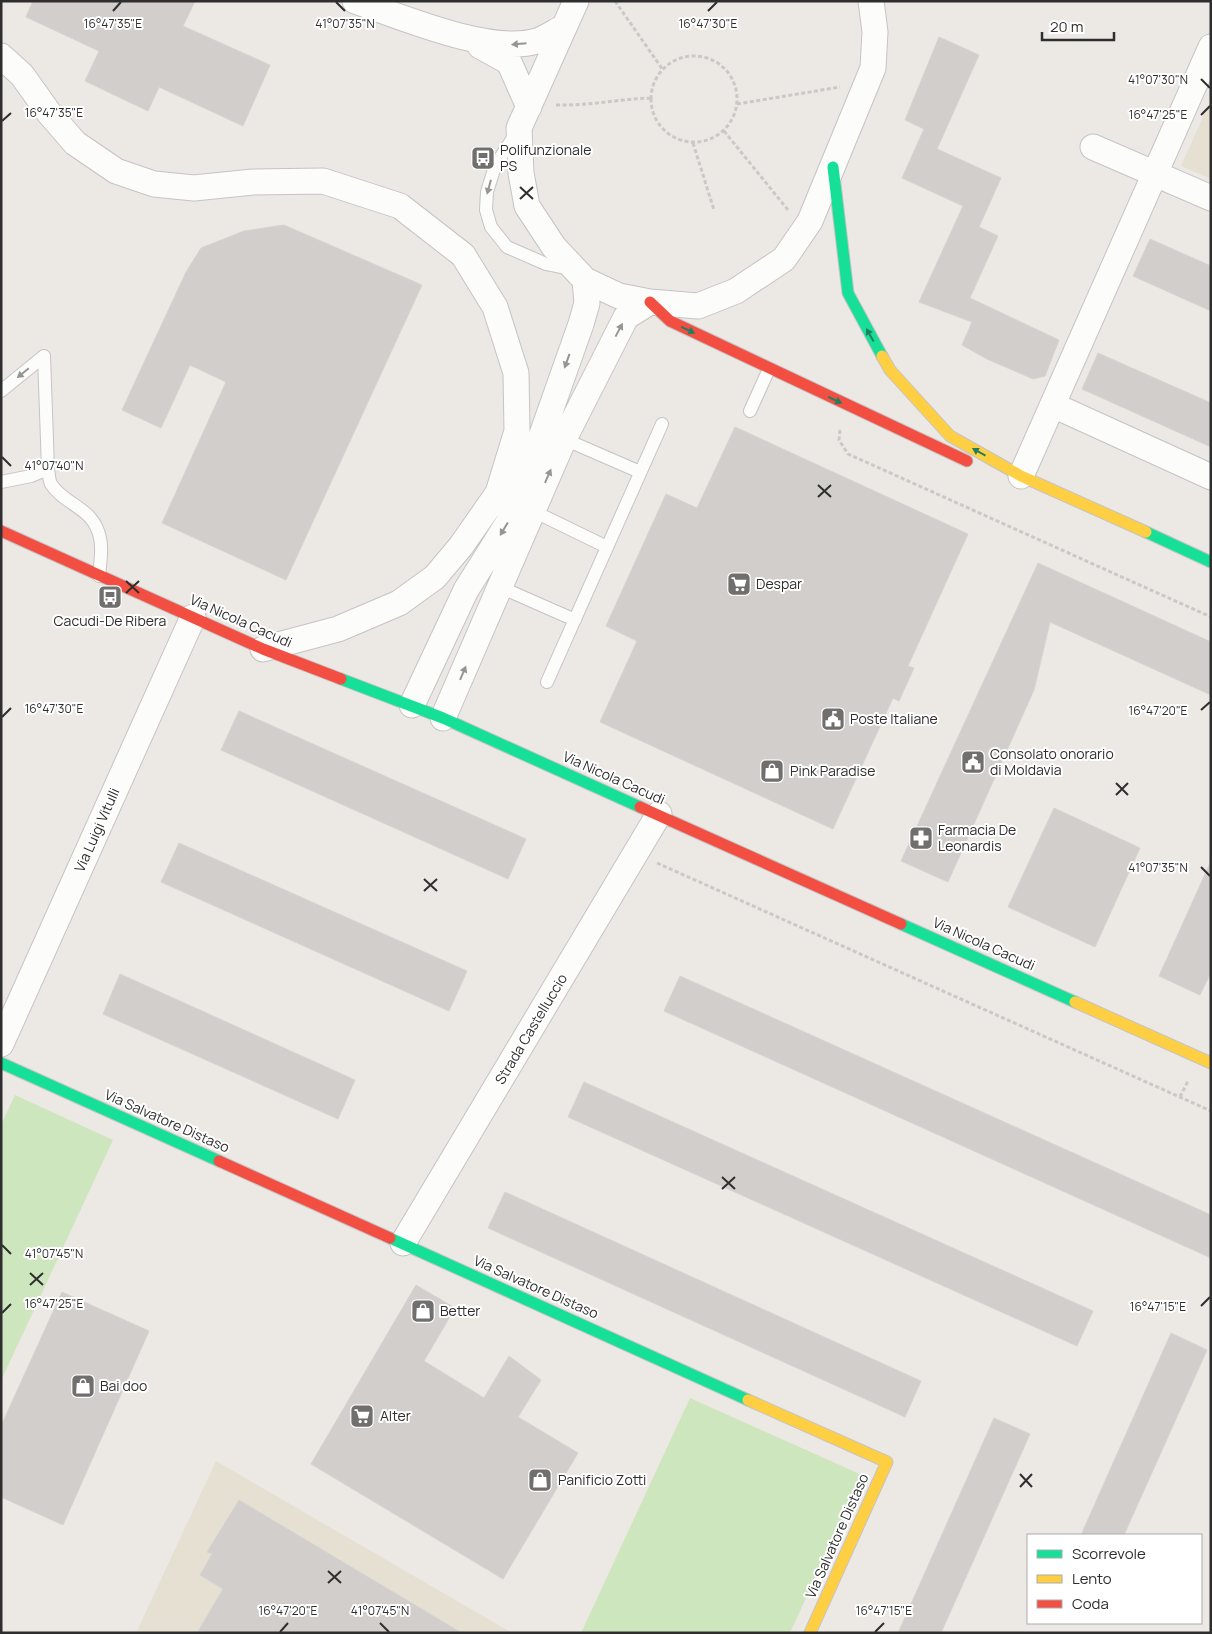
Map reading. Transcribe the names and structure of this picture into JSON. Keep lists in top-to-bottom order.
{
  "streets": {
    "street": [
      "Via Nicola Cacudi",
      "Via Luigi Vitulli",
      "Strada Castelluccio",
      "Via Salvatore Distaso"
    ]
  },
  "crossings": [
    ["Via Nicola Cacudi", "Via Luigi Vitulli"],
    ["Via Nicola Cacudi", "Strada Castelluccio"],
    ["Strada Castelluccio", "Via Salvatore Distaso"]
  ],
  "places": {
    "bus stop": ["Polifunzionale PS", "Cacudi-De Ribera"],
    "supermarket": ["Despar", "Alter"],
    "public building": ["Poste Italiane", "Consolato onorario di Moldavia"],
    "shop": [
      "Pink Paradise",
      "Better",
      "Bai doo",
      "Panificio Zotti"
    ],
    "pharmacy": ["Farmacia De Leonardis"]
  },
  "legend": ["Scorrevole", "Lento", "Coda"],
  "scale_bar": "20 m",
  "coordinates": [
    "16°47'35\"E",
    "41°07'35\"N",
    "16°47'30\"E",
    "41°07'30\"N",
    "16°47'25\"E",
    "41°07'40\"N",
    "16°47'20\"E",
    "41°07'45\"N",
    "16°47'15\"E"
  ]
}
